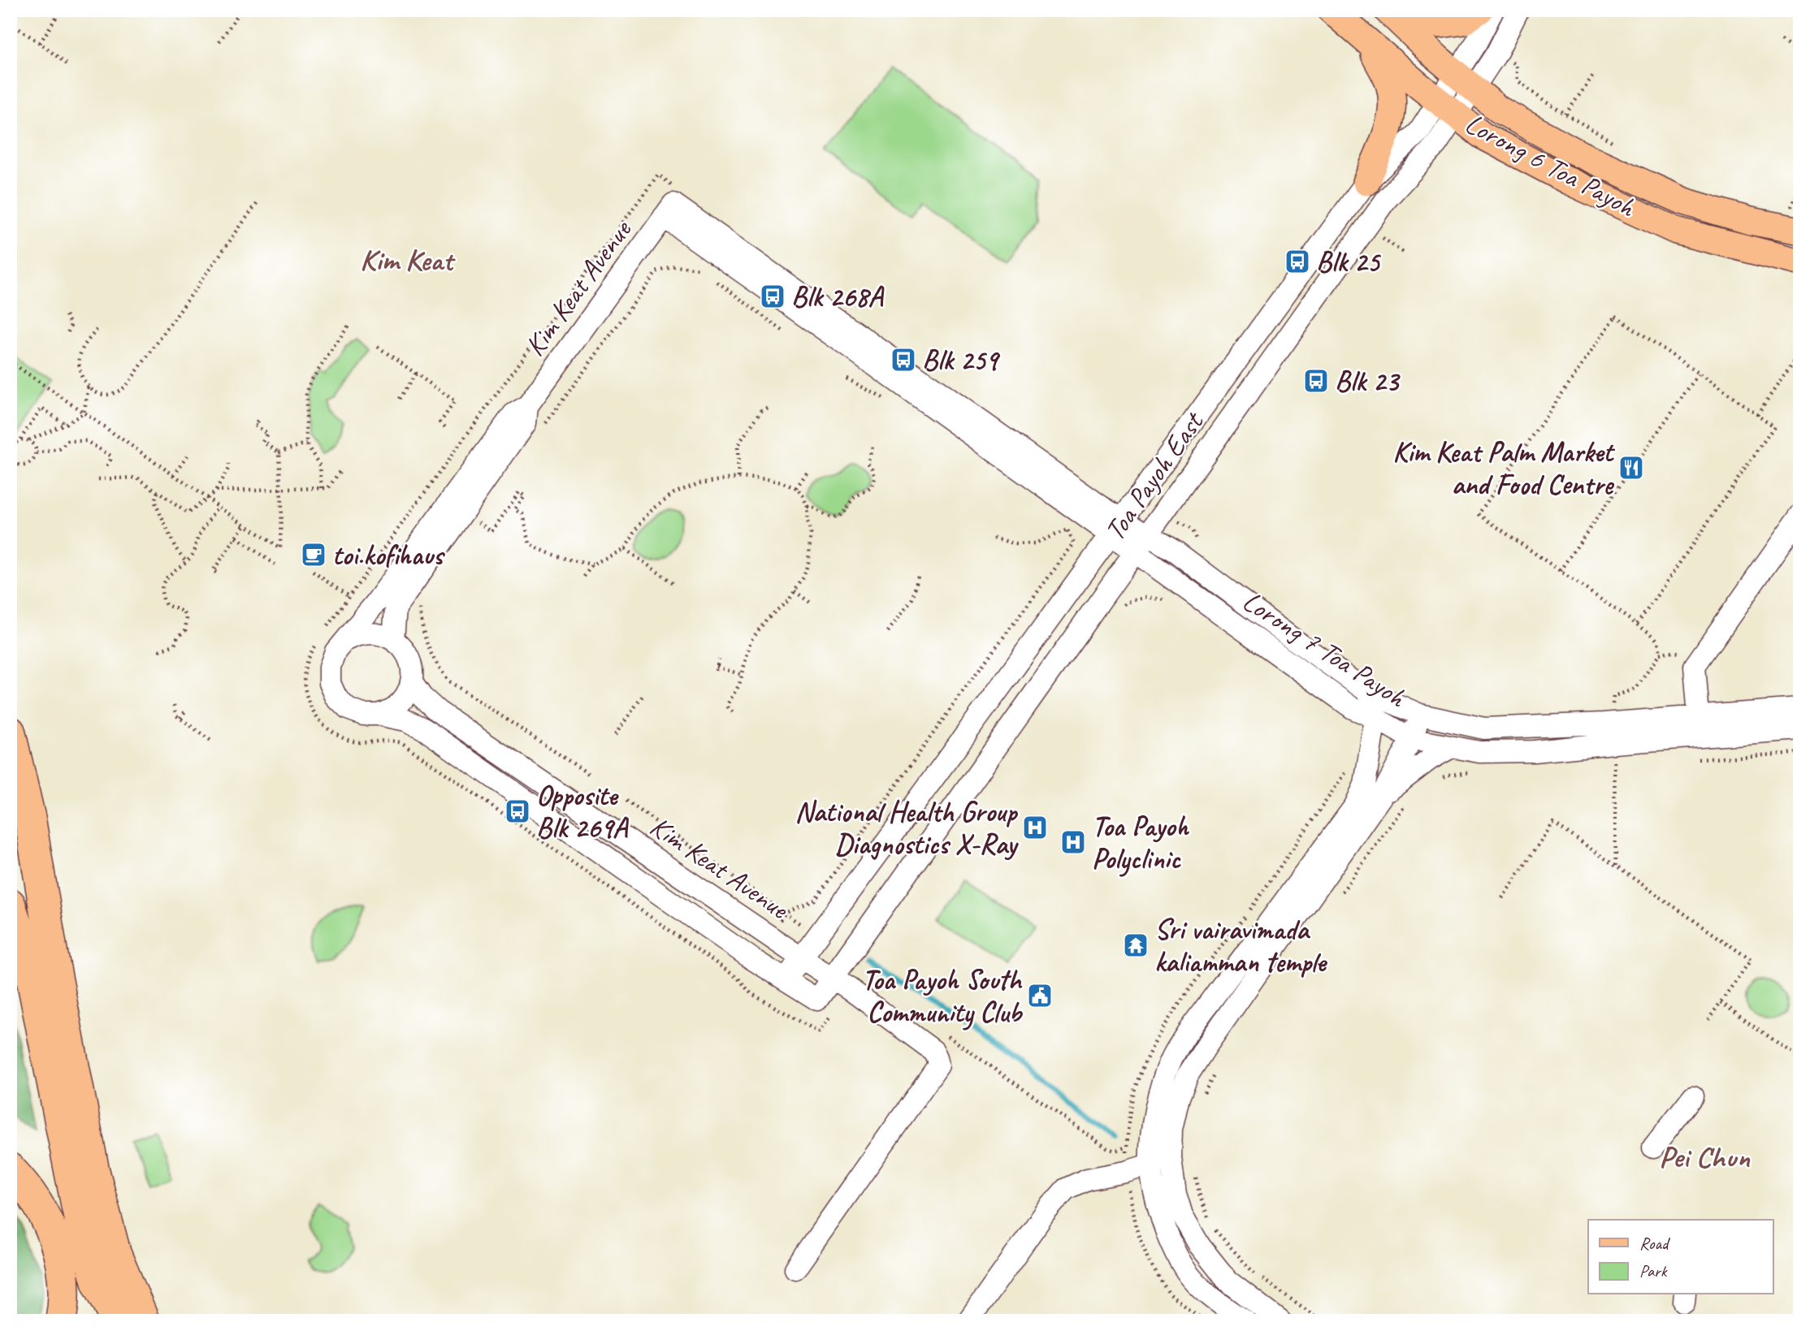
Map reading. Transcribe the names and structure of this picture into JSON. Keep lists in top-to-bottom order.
{
  "streets": {
    "main road": ["Lorong 6 Toa Payoh"],
    "street": ["Kim Keat Avenue", "Toa Payoh East", "Lorong 7 Toa Payoh"]
  },
  "crossings": [
    ["Lorong 6 Toa Payoh", "Toa Payoh East"],
    ["Kim Keat Avenue", "Toa Payoh East"],
    ["Toa Payoh East", "Lorong 7 Toa Payoh"]
  ],
  "districts": ["Kim Keat", "Pei Chun"],
  "places": {
    "bus stop": [
      "Blk 25",
      "Blk 268A",
      "Blk 259",
      "Blk 23",
      "Opposite Blk 269A"
    ],
    "restaurant": ["Kim Keat Palm Market and Food Centre"],
    "cafe": ["toi.kofihaus"],
    "hospital": ["National Health Group Diagnostics X-Ray", "Toa Payoh Polyclinic"],
    "temple": ["Sri vairavimada kaliamman temple"],
    "public building": ["Toa Payoh South Community Club"]
  },
  "legend": ["Road", "Park"]
}
